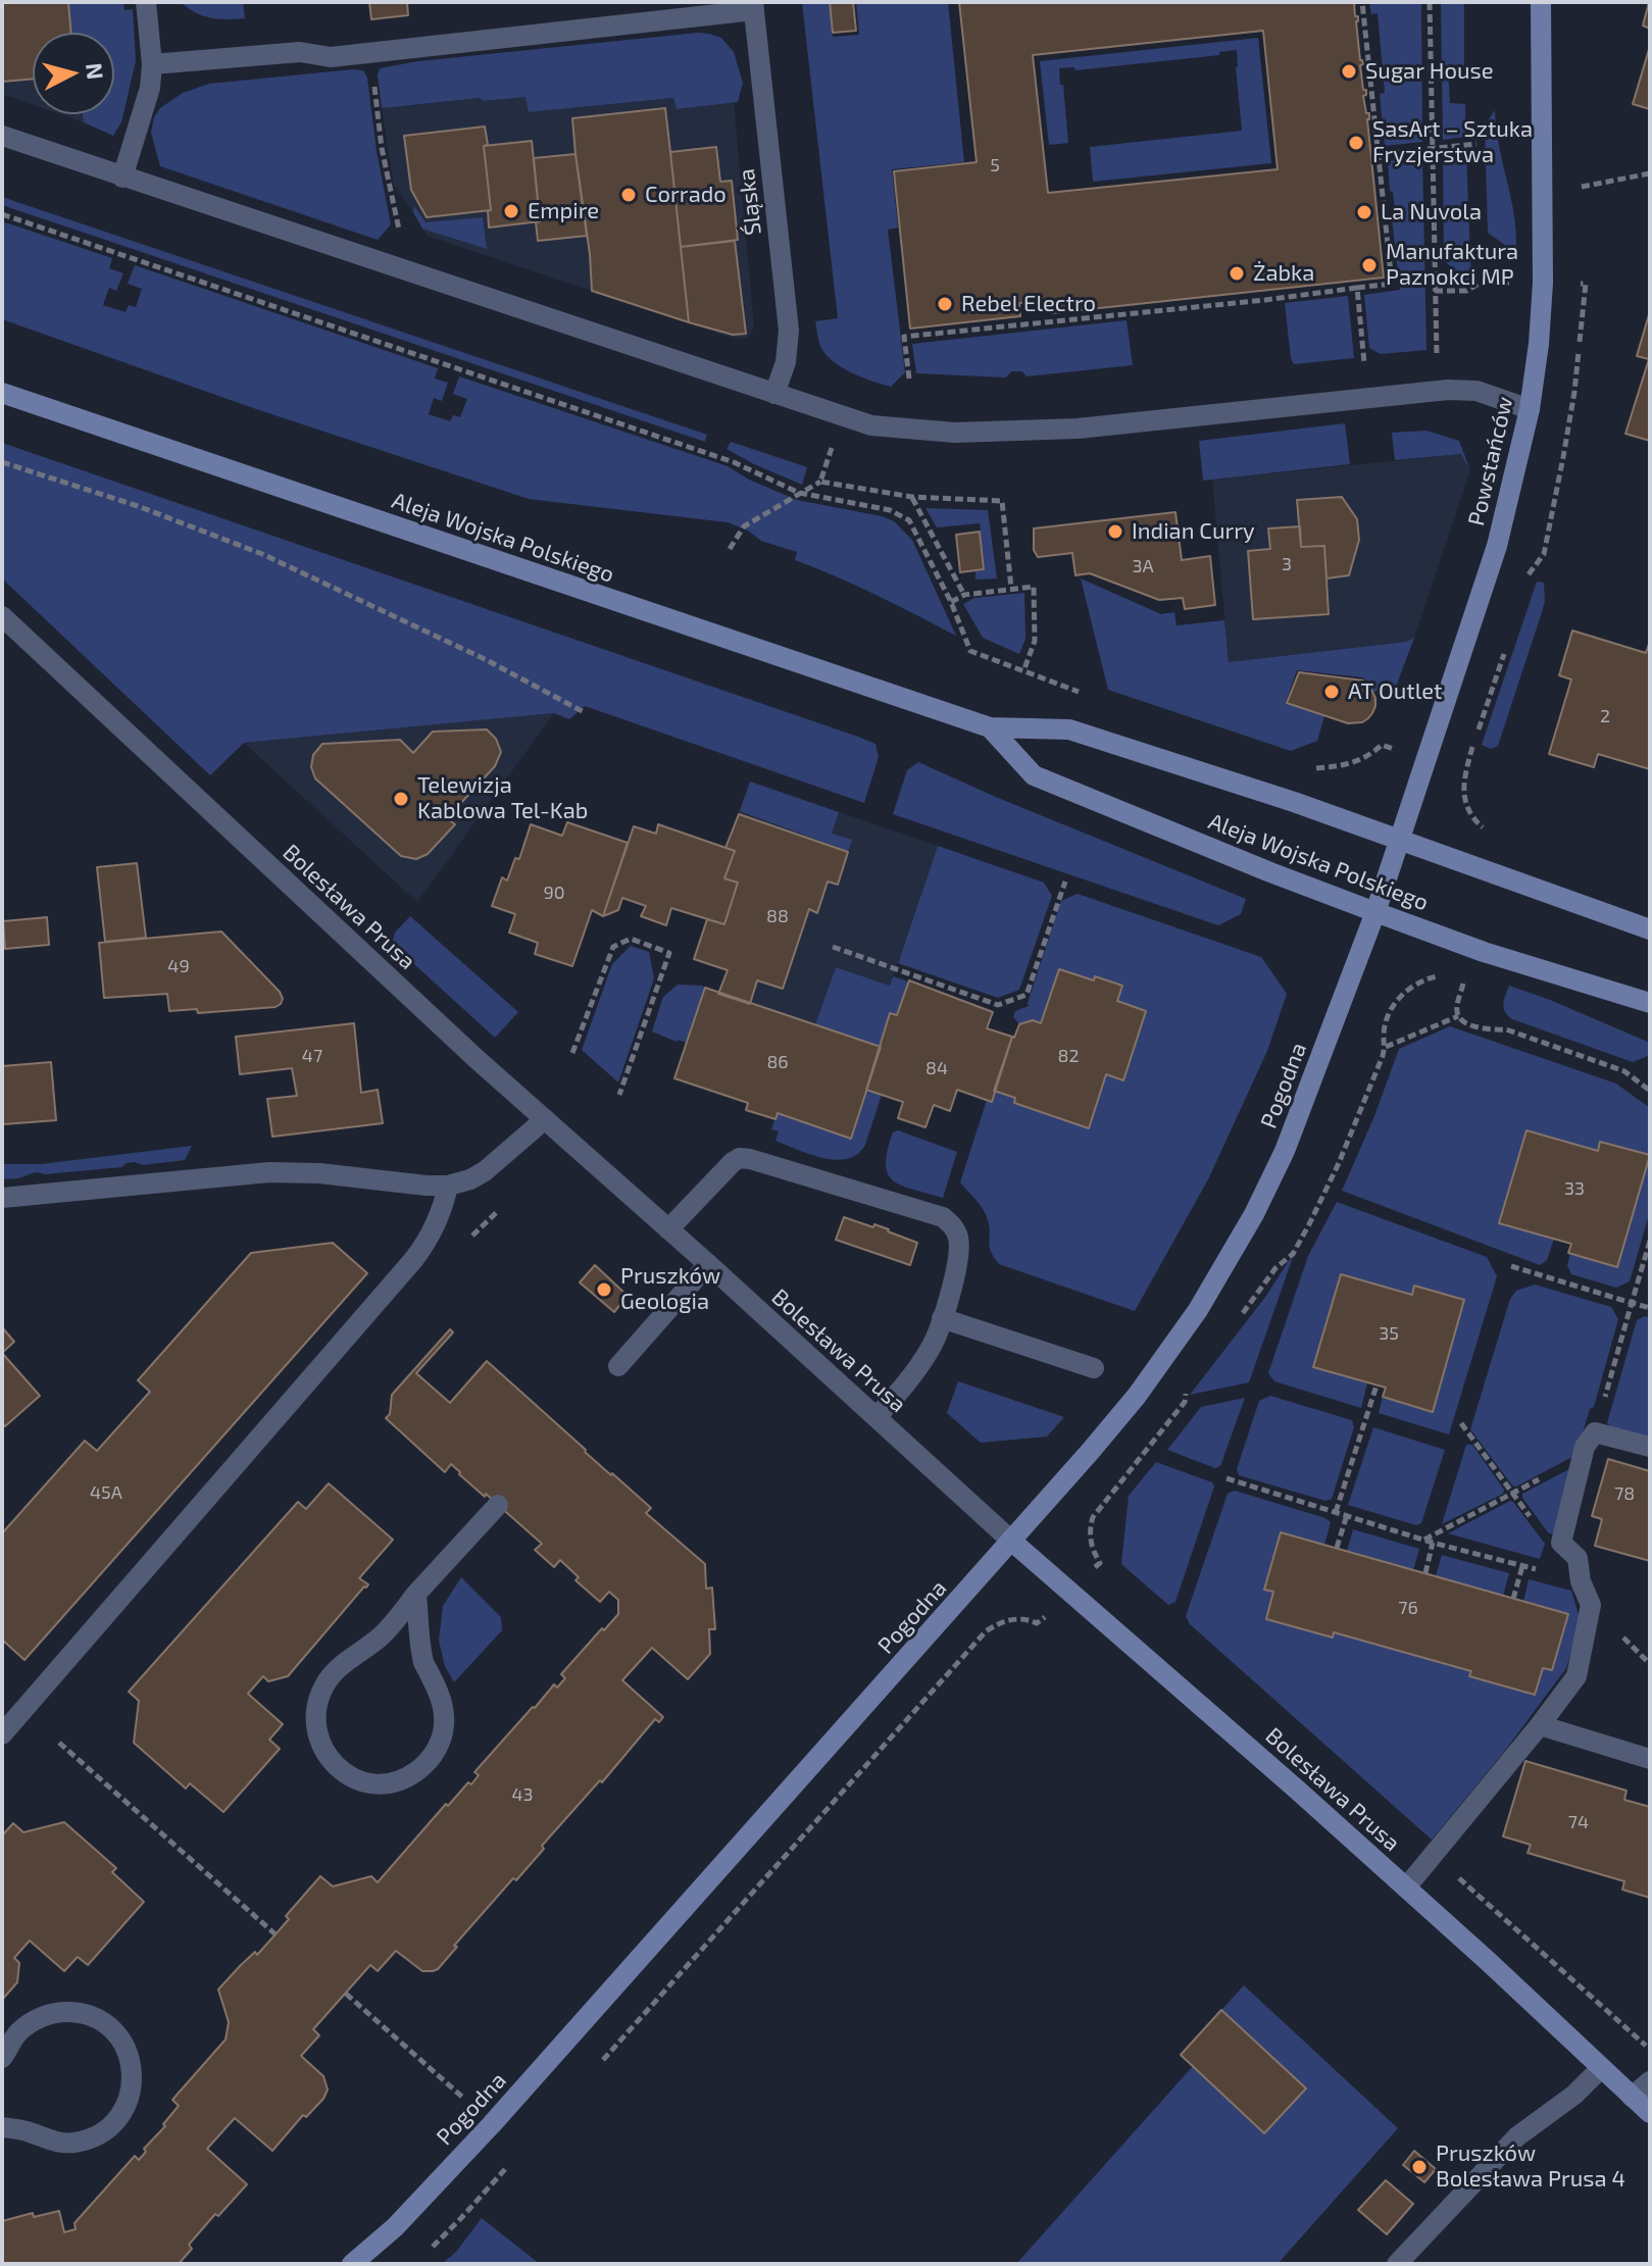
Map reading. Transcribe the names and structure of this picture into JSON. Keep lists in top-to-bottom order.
{
  "streets": {
    "street": [
      "Śląska",
      "Powstańców",
      "Aleja Wojska Polskiego",
      "Bolesława Prusa",
      "Pogodna"
    ]
  },
  "crossings": [
    ["Powstańców", "Aleja Wojska Polskiego"],
    ["Powstańców", "Pogodna"],
    ["Aleja Wojska Polskiego", "Pogodna"],
    ["Bolesława Prusa", "Pogodna"]
  ],
  "places": [
    "Sugar House",
    "SasArt – Sztuka Fryzjerstwa",
    "Corrado",
    "Empire",
    "La Nuvola",
    "Manufaktura Paznokci MP",
    "Żabka",
    "Rebel Electro",
    "Indian Curry",
    "AT Outlet",
    "Telewizja Kablowa Tel-Kab",
    "Pruszków Geologia",
    "Pruszków Bolesława Prusa 4"
  ],
  "house_numbers": [
    "5",
    "3",
    "3A",
    "2",
    "90",
    "88",
    "49",
    "47",
    "82",
    "86",
    "84",
    "33",
    "35",
    "45A",
    "78",
    "76",
    "43",
    "74"
  ],
  "north": "right"
}
